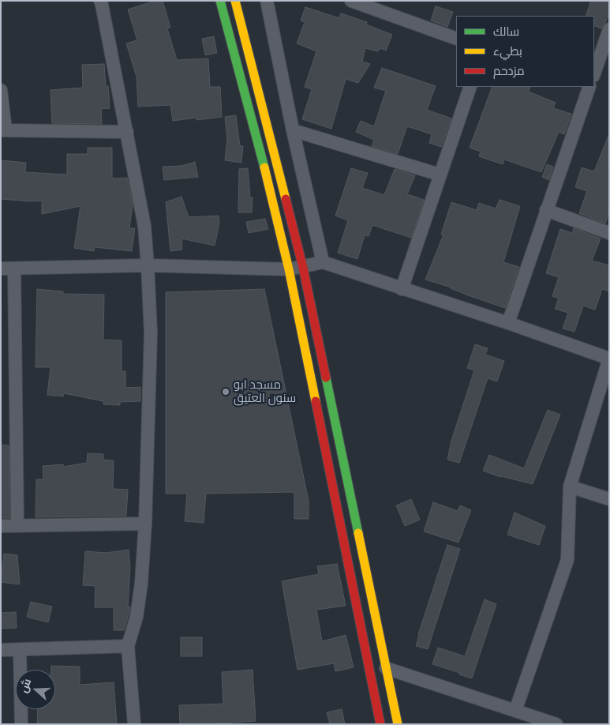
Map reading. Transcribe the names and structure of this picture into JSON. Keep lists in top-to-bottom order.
{
  "places": ["مسجد ابو سنون العتيق"],
  "legend": ["سالك", "بطيء", "مزدحم"],
  "north": "left"
}
